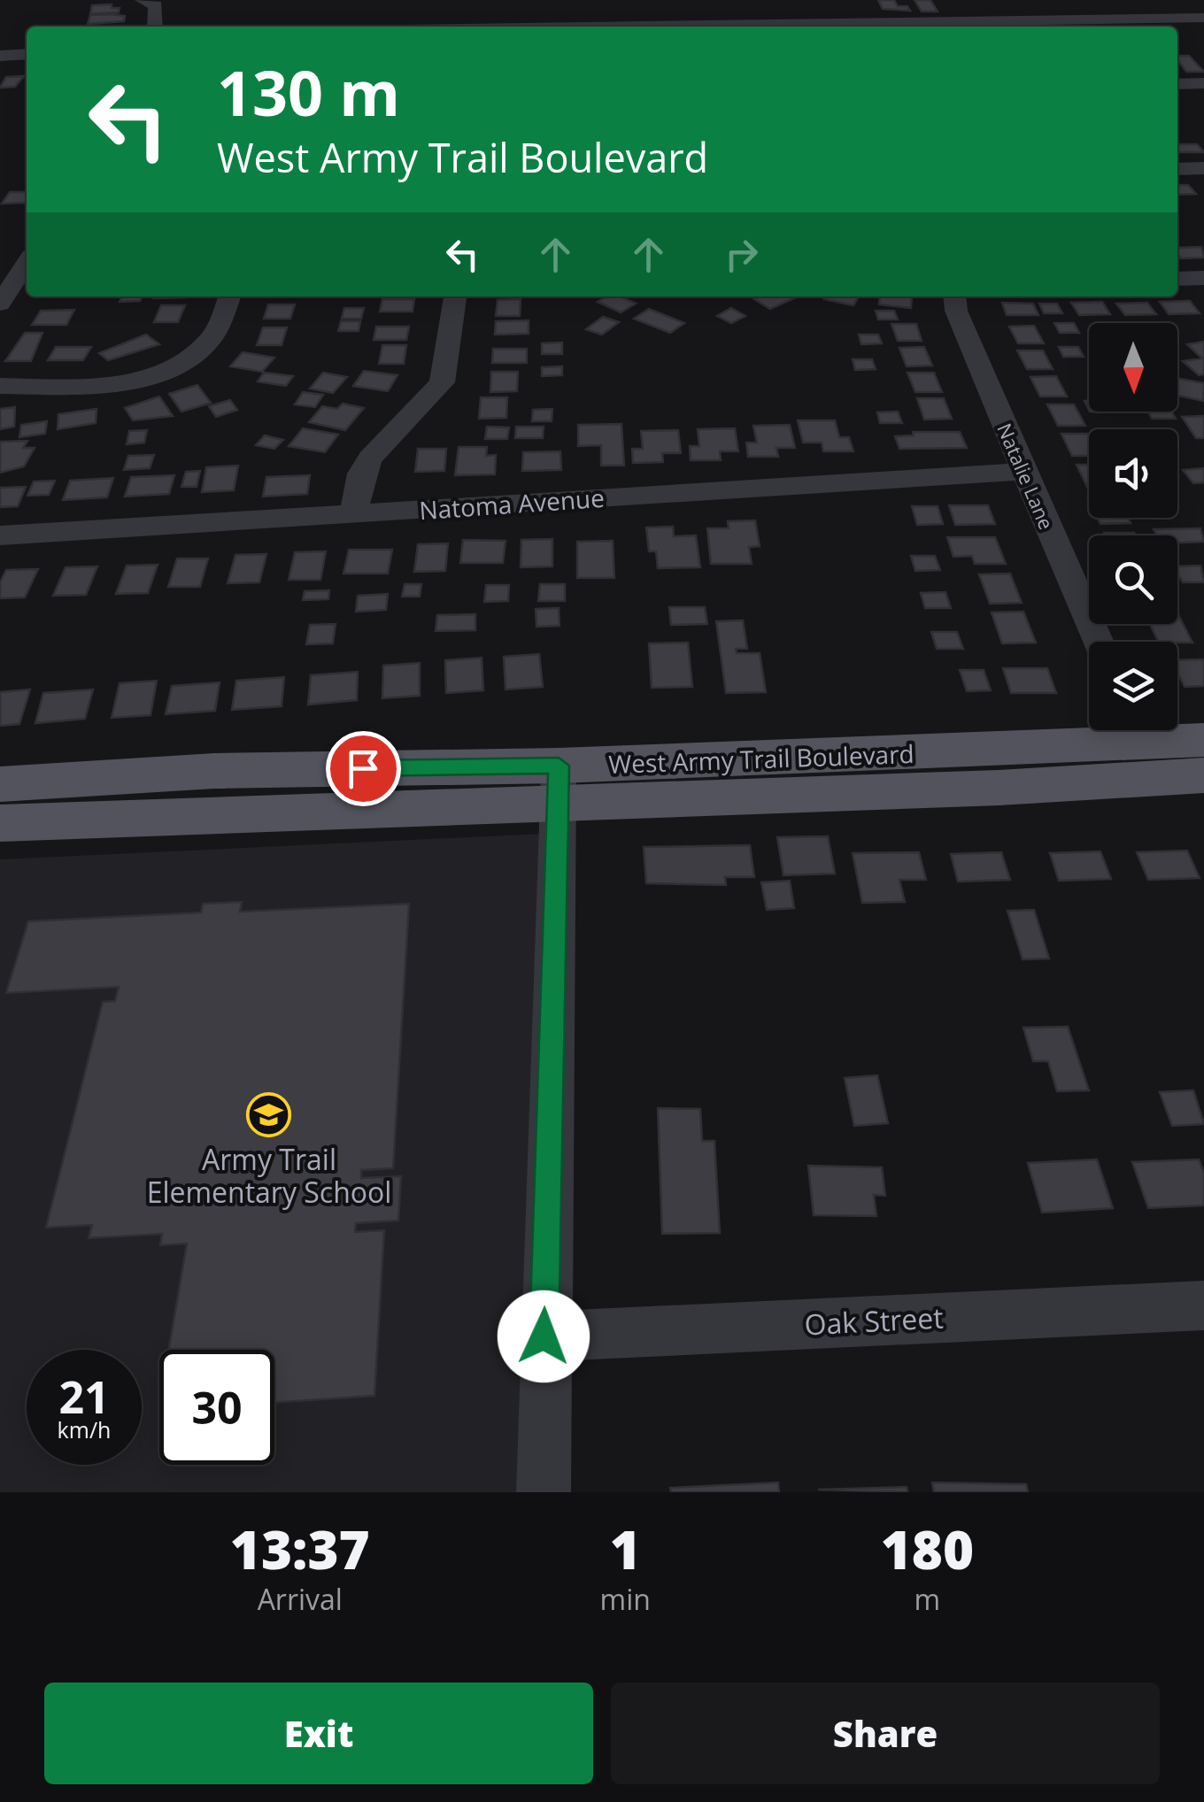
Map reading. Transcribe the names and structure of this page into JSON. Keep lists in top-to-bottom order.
{
  "streets": {
    "main road": ["West Army Trail Boulevard"],
    "street": ["Natalie Lane", "Natoma Avenue", "Oak Street"]
  },
  "crossings": [
    ["Natalie Lane", "Natoma Avenue"]
  ],
  "places": {
    "school or university": ["Army Trail Elementary School"]
  },
  "north": "bottom",
  "page": {
    "turn": ["130 m", "West Army Trail Boulevard"],
    "speed": "21 km/h",
    "limit": "30",
    "eta": [
      "13:37",
      "Arrival",
      "1",
      "min",
      "180",
      "m"
    ],
    "buttons": ["Exit", "Share"]
  }
}
